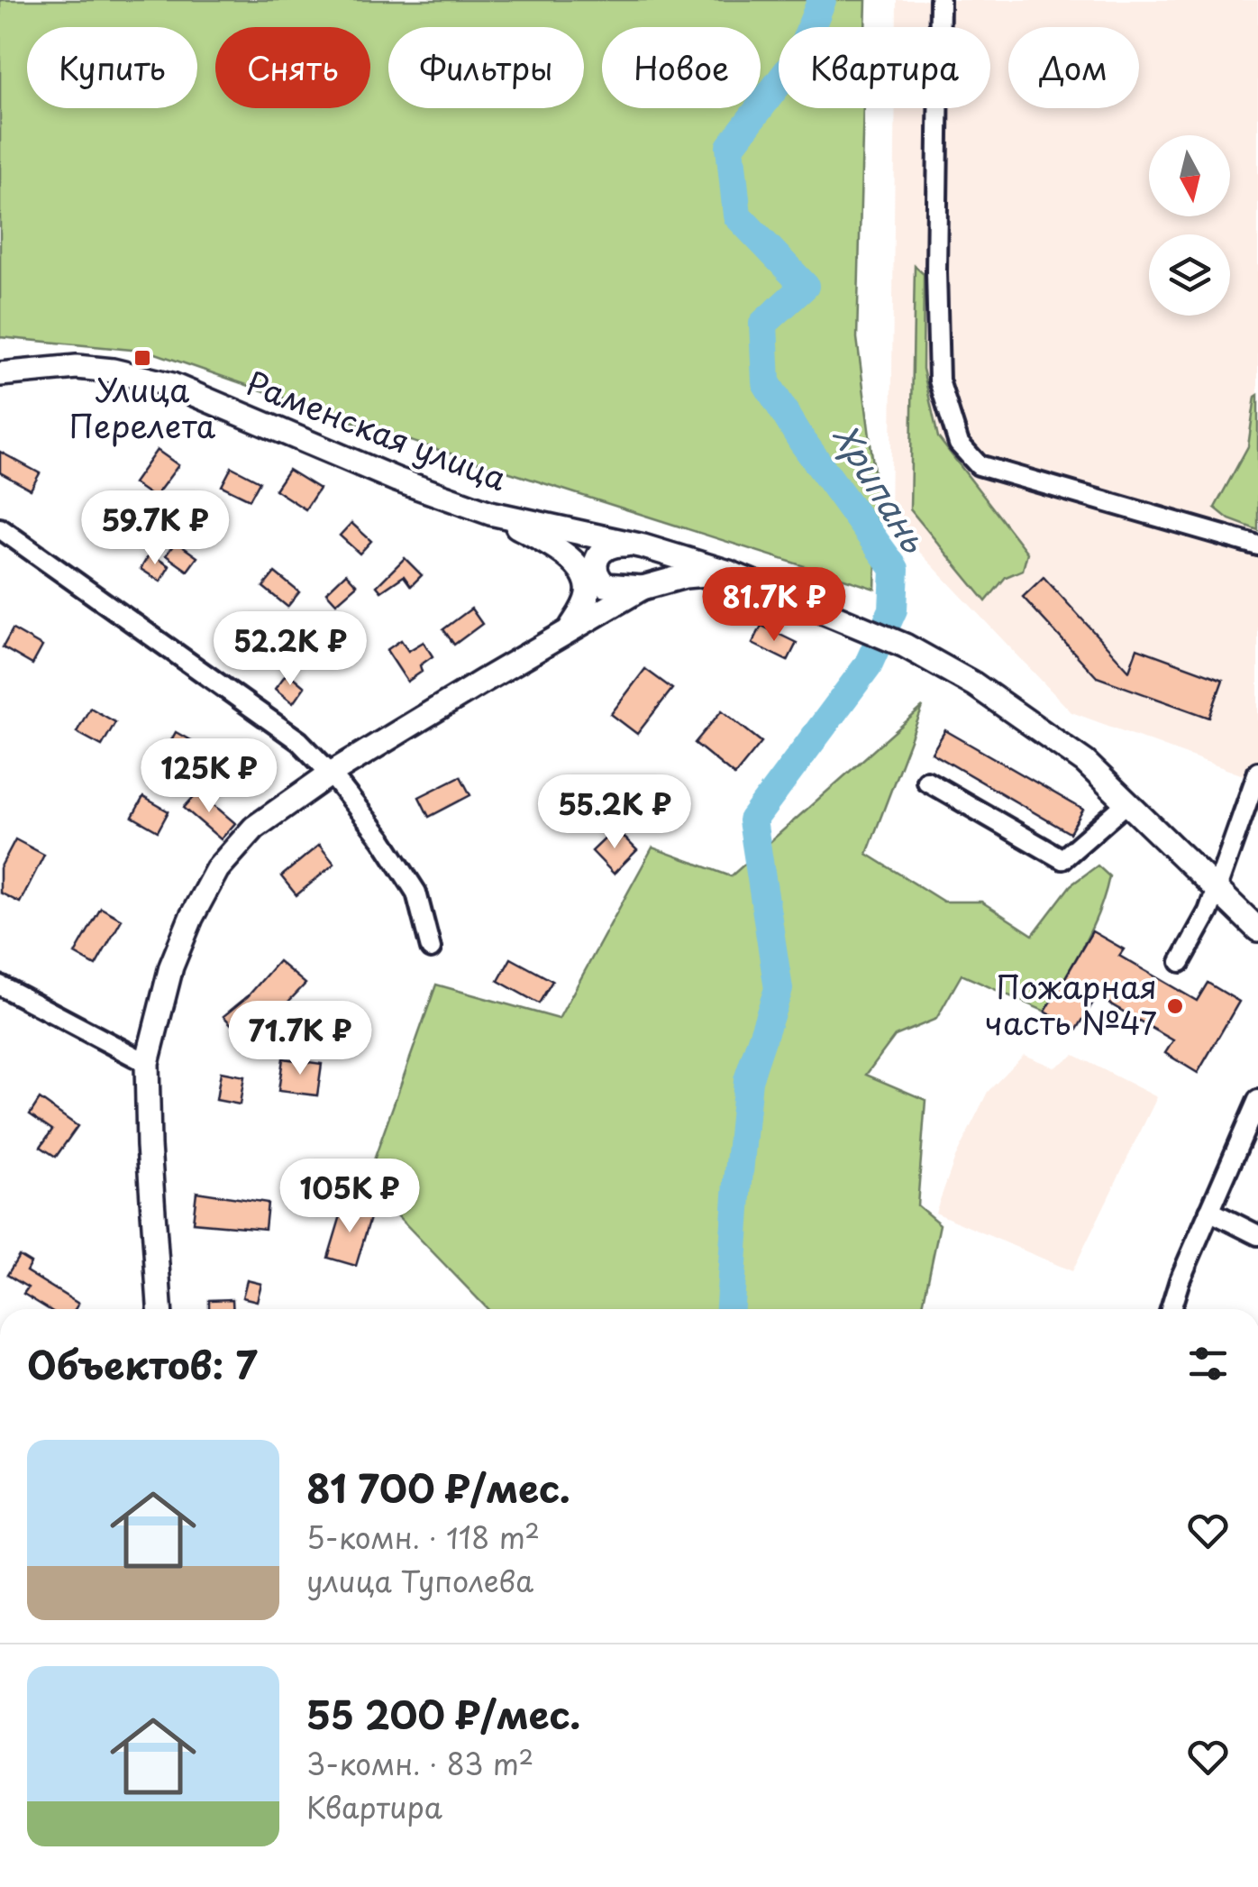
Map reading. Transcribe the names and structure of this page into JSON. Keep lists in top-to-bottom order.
{
  "streets": {
    "main road": ["Раменская улица"]
  },
  "water": ["Хрипань"],
  "places": {
    "transit": ["Улица Перелета"],
    "other": ["Пожарная часть №47"]
  },
  "north": "bottom",
  "page": {
    "chip": [
      "Купить",
      "Снять",
      "Фильтры",
      "Новое",
      "Квартира",
      "Дом"
    ],
    "price": [
      "59.7K ₽",
      "81.7K ₽",
      "52.2K ₽",
      "125K ₽",
      "55.2K ₽",
      "71.7K ₽",
      "105K ₽"
    ],
    "heading": "Объектов: 7",
    "list": [
      {
        "name": "81 700 ₽/мес.",
        "note": "5-комн. · 118 m² · улица Туполева"
      },
      {
        "name": "55 200 ₽/мес.",
        "note": "3-комн. · 83 m² · Квартира"
      }
    ]
  }
}
